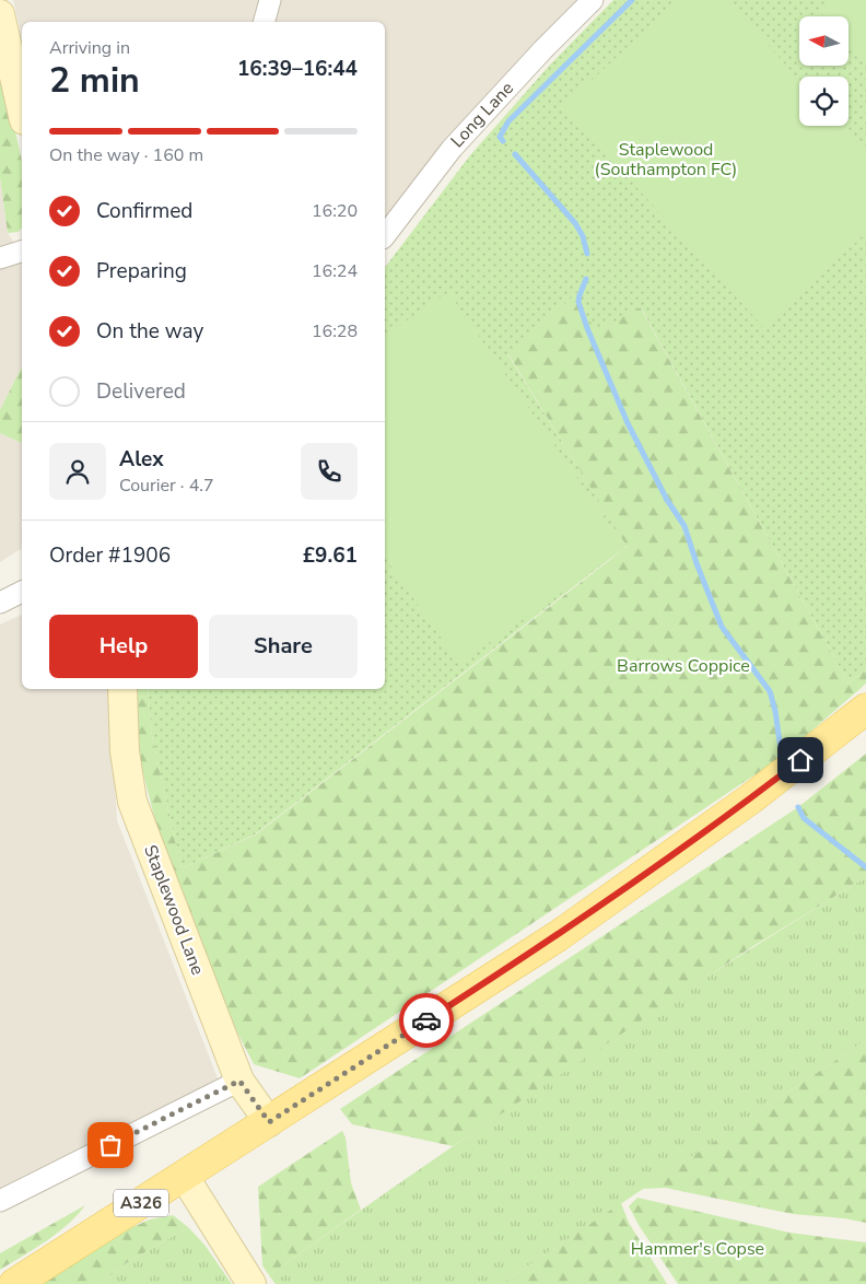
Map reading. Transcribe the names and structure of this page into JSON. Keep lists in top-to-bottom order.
{
  "streets": {
    "main road": ["A326"],
    "street": ["Long Lane", "Staplewood Lane"]
  },
  "crossings": [
    ["Staplewood Lane", "A326"]
  ],
  "parks": ["Staplewood (Southampton FC)", "Barrows Coppice", "Hammer's Copse"],
  "north": "left",
  "page": {
    "heading": ["2 min", "Arriving in", "16:39–16:44"],
    "panel": [
      "Alex",
      "Courier · 4.7",
      "Order #1906",
      "£9.61"
    ],
    "bar": "On the way · 160 m",
    "list": [
      ["Confirmed", "16:20"],
      ["Preparing", "16:24"],
      ["On the way", "16:28"],
      "Delivered"
    ],
    "buttons": ["Help", "Share"]
  }
}
